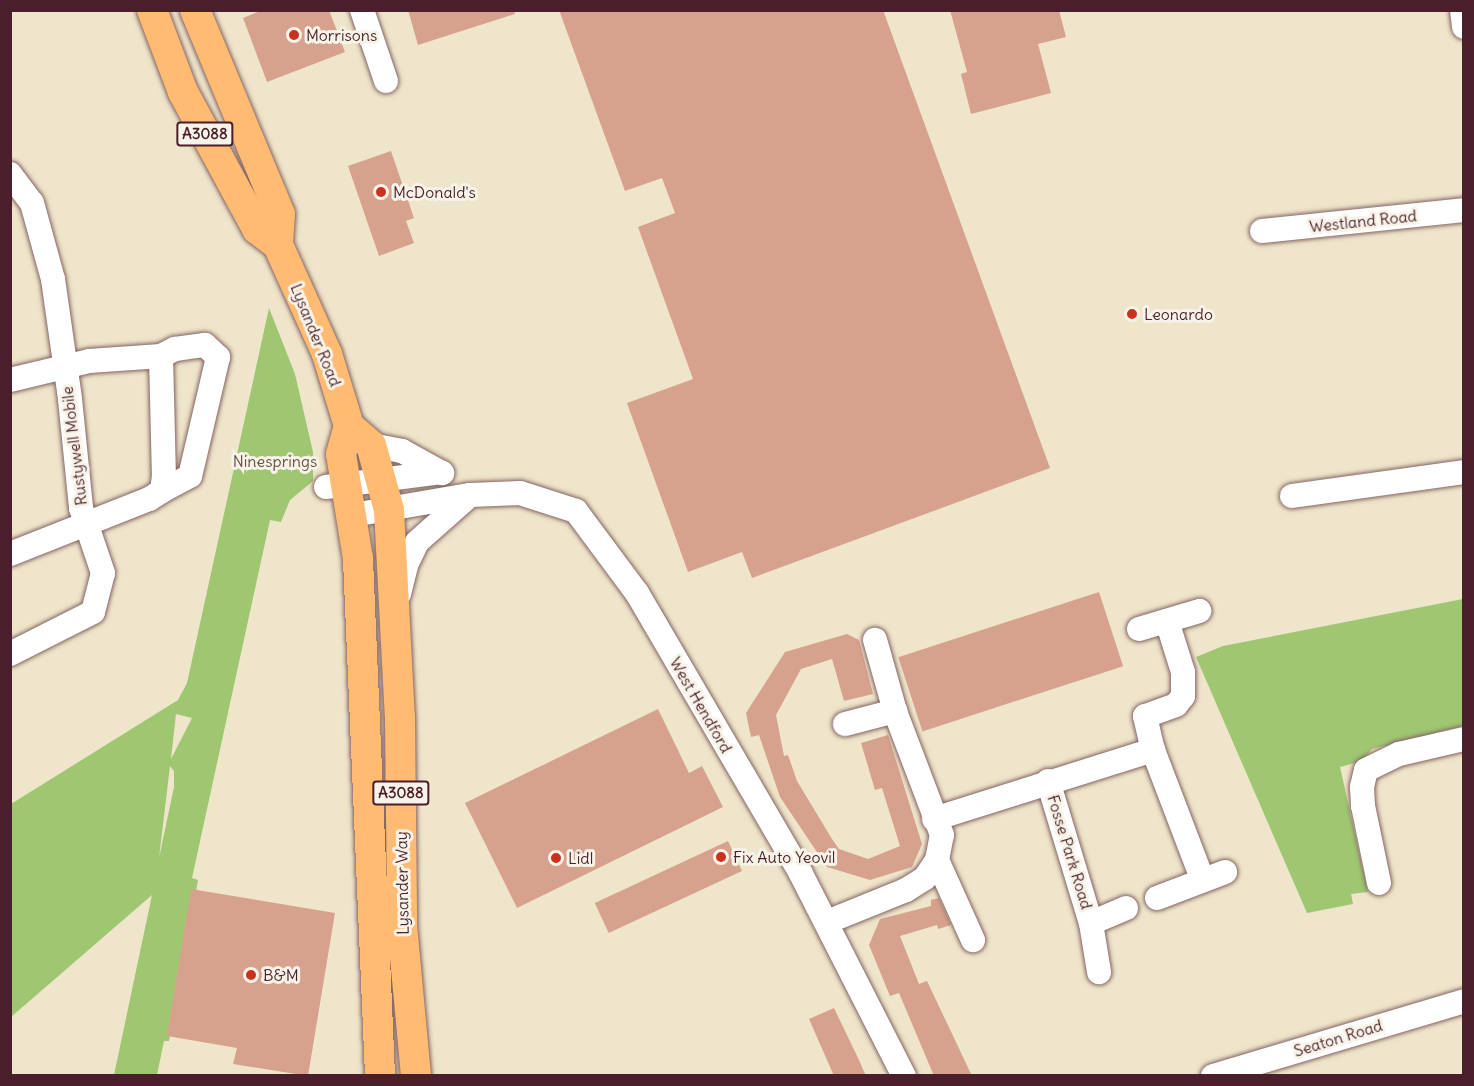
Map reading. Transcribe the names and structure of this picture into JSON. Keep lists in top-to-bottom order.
{
  "streets": {
    "main road": ["A3088", "Lysander Road", "Lysander Way"],
    "street": [
      "Westland Road",
      "Rustywell Mobile",
      "West Hendford",
      "Fosse Park Road",
      "Seaton Road"
    ]
  },
  "crossings": [
    ["A3088", "Lysander Road"],
    ["A3088", "West Hendford"],
    ["A3088", "Lysander Way"],
    ["Lysander Road", "West Hendford"],
    ["Lysander Road", "Lysander Way"],
    ["West Hendford", "Lysander Way"]
  ],
  "parks": ["Ninesprings"],
  "places": [
    "Morrisons",
    "McDonald's",
    "Leonardo",
    "Fix Auto Yeovil",
    "Lidl",
    "B&M"
  ]
}
